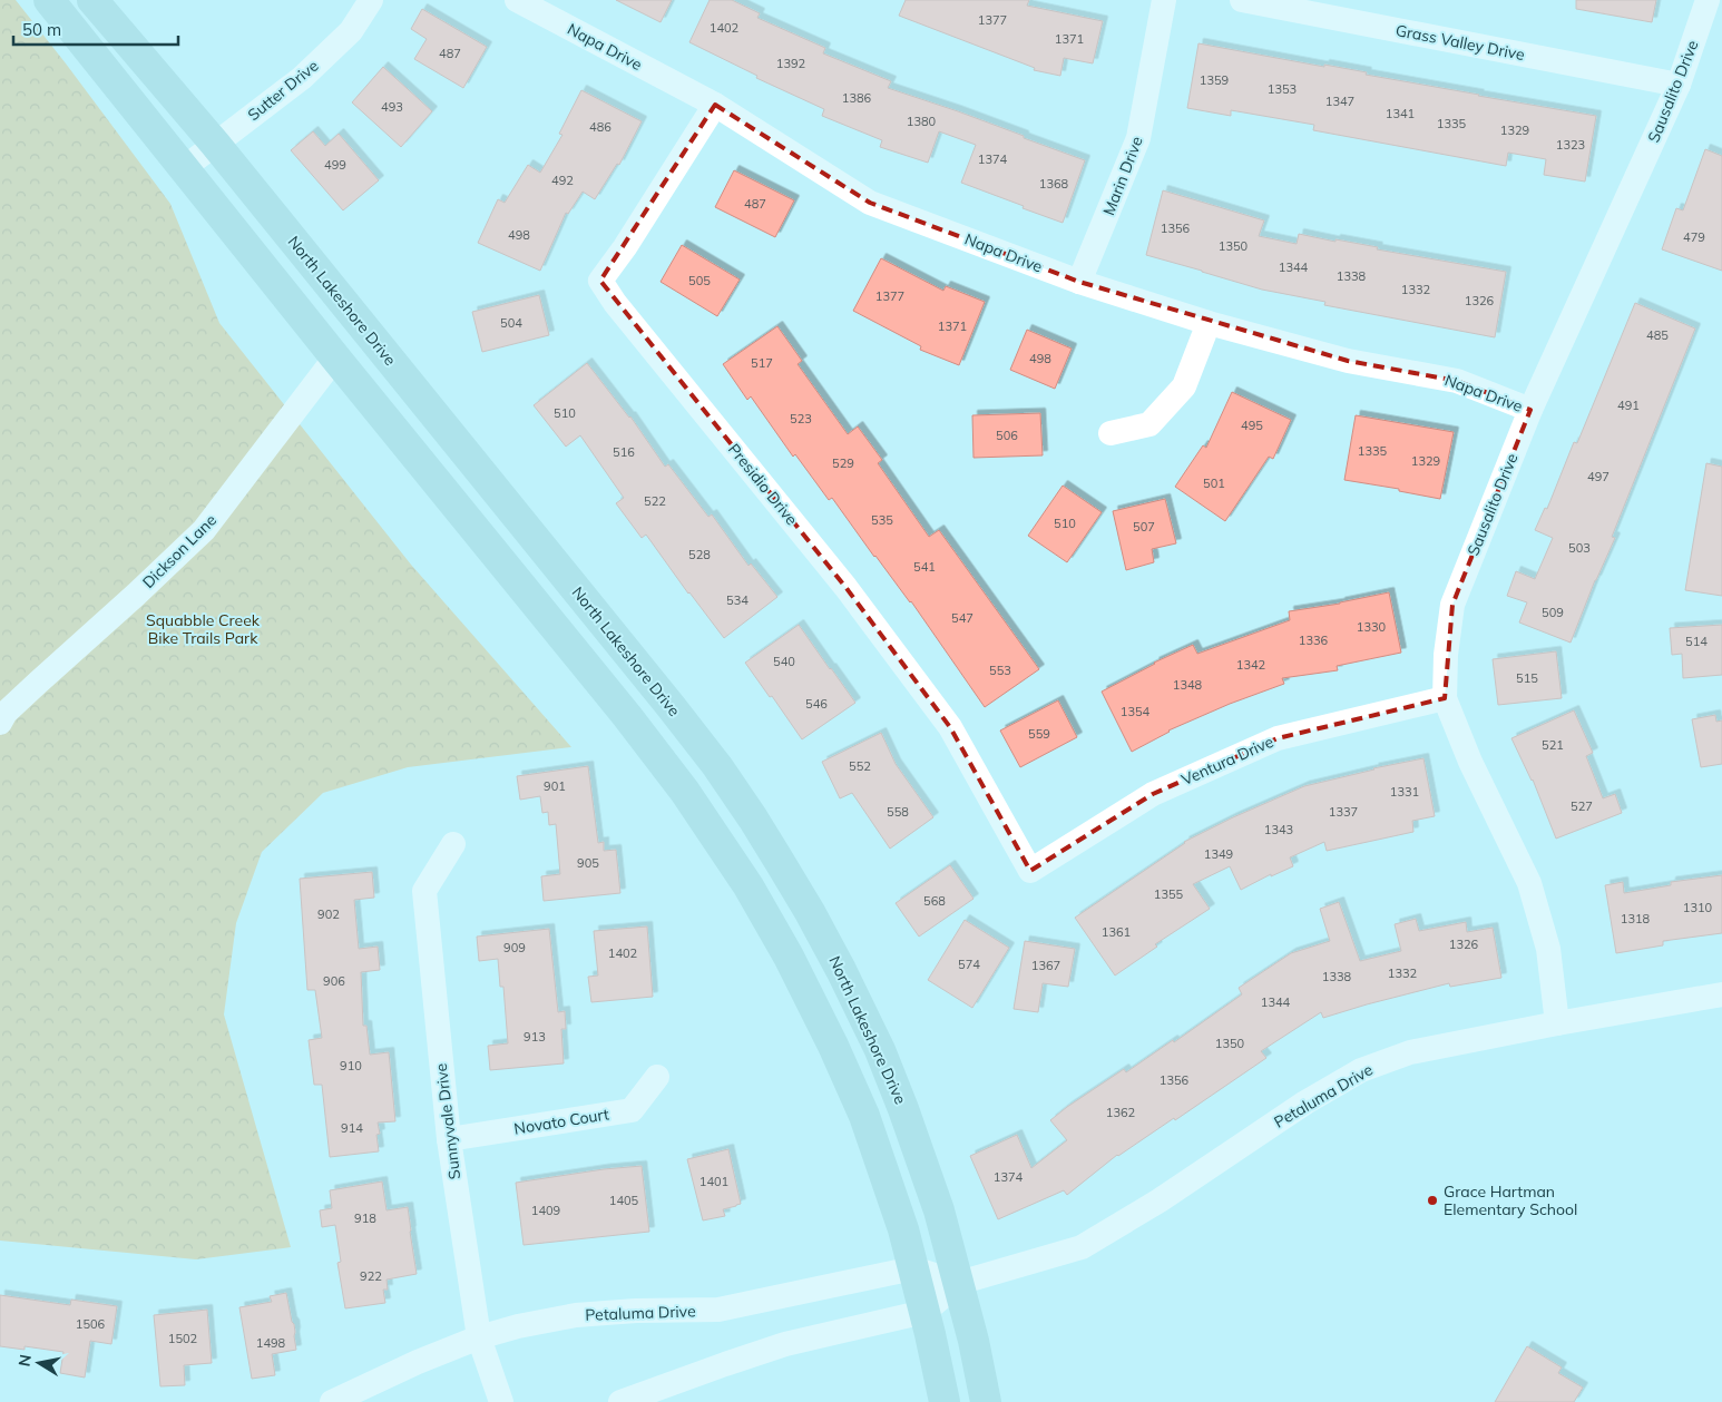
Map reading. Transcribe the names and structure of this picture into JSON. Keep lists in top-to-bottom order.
{
  "streets": {
    "main road": ["North Lakeshore Drive"],
    "street": [
      "Grass Valley Drive",
      "Napa Drive",
      "Sutter Drive",
      "Sausalito Drive",
      "Marin Drive",
      "Presidio Drive",
      "Dickson Lane",
      "Ventura Drive",
      "Petaluma Drive",
      "Sunnyvale Drive",
      "Novato Court"
    ]
  },
  "crossings": [
    ["Grass Valley Drive", "Sausalito Drive"],
    ["Napa Drive", "Sausalito Drive"],
    ["Napa Drive", "Marin Drive"],
    ["Napa Drive", "Presidio Drive"],
    ["Sutter Drive", "North Lakeshore Drive"],
    ["Sausalito Drive", "Ventura Drive"],
    ["Sausalito Drive", "Petaluma Drive"],
    ["North Lakeshore Drive", "Petaluma Drive"],
    ["Presidio Drive", "Ventura Drive"],
    ["Petaluma Drive", "Sunnyvale Drive"],
    ["Sunnyvale Drive", "Novato Court"]
  ],
  "parks": ["Squabble Creek Bike Trails Park"],
  "places": ["Grace Hartman Elementary School"],
  "house_numbers": [
    "1377",
    "1402",
    "1371",
    "487",
    "1392",
    "1359",
    "1353",
    "1386",
    "1347",
    "493",
    "1341",
    "1380",
    "1335",
    "486",
    "1329",
    "1323",
    "1374",
    "499",
    "492",
    "1368",
    "487",
    "1356",
    "498",
    "479",
    "1350",
    "1344",
    "1338",
    "505",
    "1332",
    "1377",
    "1326",
    "504",
    "1371",
    "485",
    "498",
    "517",
    "491",
    "510",
    "523",
    "495",
    "506",
    "1335",
    "516",
    "1329",
    "529",
    "497",
    "501",
    "522",
    "535",
    "510",
    "507",
    "503",
    "528",
    "541",
    "534",
    "509",
    "547",
    "1330",
    "1336",
    "514",
    "540",
    "1342",
    "553",
    "515",
    "1348",
    "546",
    "1354",
    "559",
    "521",
    "552",
    "901",
    "1331",
    "527",
    "558",
    "1337",
    "1343",
    "1349",
    "905",
    "1355",
    "568",
    "1310",
    "902",
    "1318",
    "1361",
    "1326",
    "909",
    "1402",
    "574",
    "1367",
    "1332",
    "1338",
    "906",
    "1344",
    "913",
    "1350",
    "910",
    "1356",
    "1362",
    "914",
    "1374",
    "1401",
    "1405",
    "1409",
    "918",
    "922",
    "1506",
    "1502",
    "1498"
  ],
  "scale_bar": "50 m",
  "north": "left"
}
